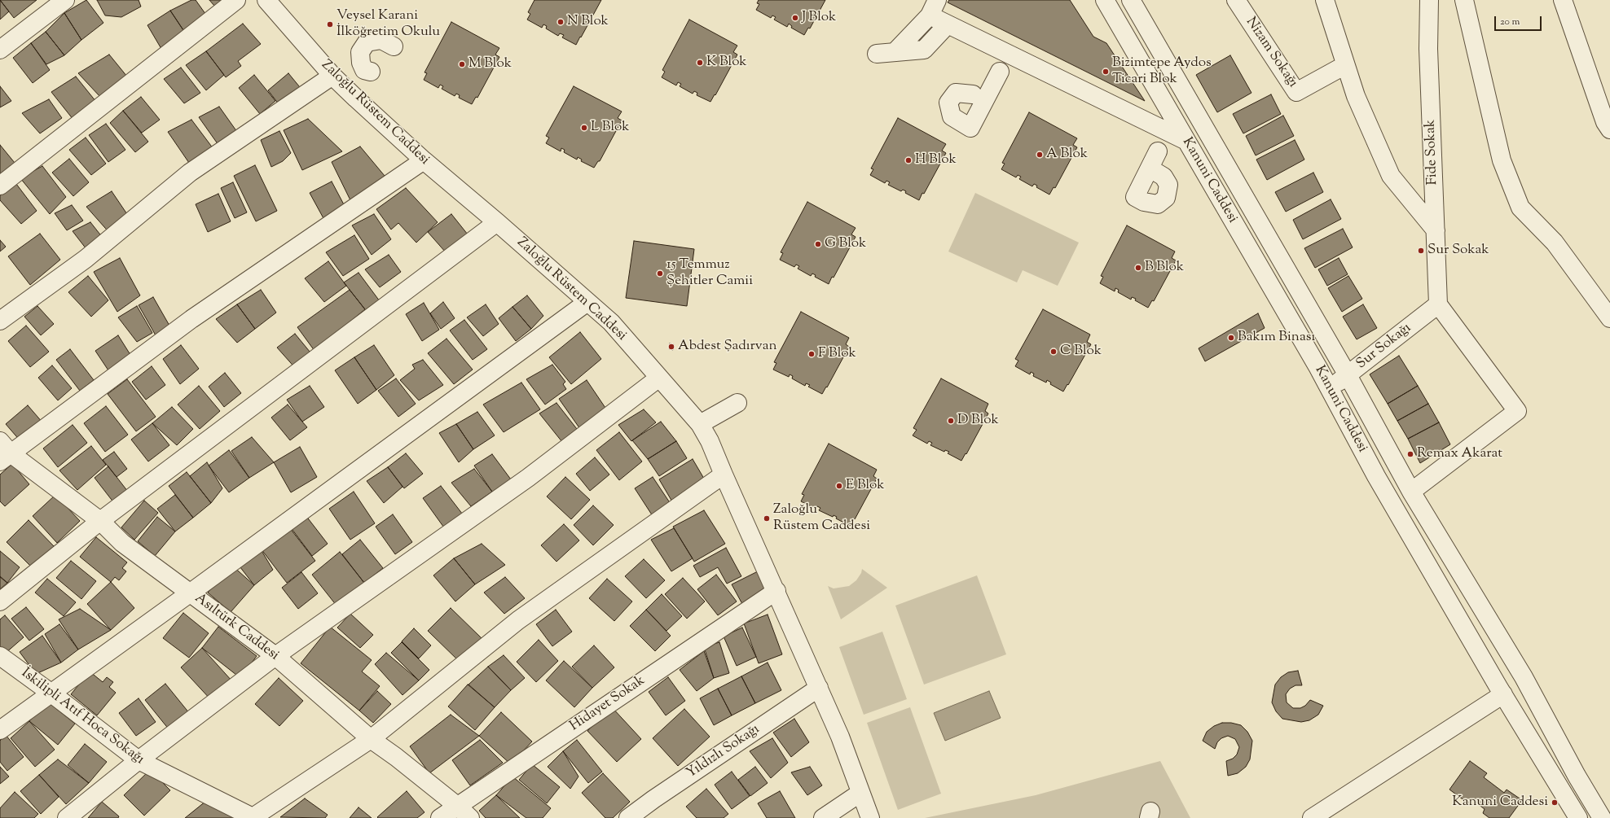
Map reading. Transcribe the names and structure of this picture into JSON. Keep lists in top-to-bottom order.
{
  "streets": {
    "street": [
      "Nizam Sokağı",
      "Zaloğlu Rüstem Caddesi",
      "Fide Sokak",
      "Kanuni Caddesi",
      "Sur Sokağı",
      "Asıltürk Caddesi",
      "Hidayet Sokak",
      "İskilipli Atıf Hoca Sokağı",
      "Yıldızlı Sokağı"
    ]
  },
  "crossings": [
    ["Zaloğlu Rüstem Caddesi", "Hidayet Sokak"],
    ["Zaloğlu Rüstem Caddesi", "Yıldızlı Sokağı"],
    ["Fide Sokak", "Sur Sokağı"],
    ["Kanuni Caddesi", "Sur Sokağı"],
    ["Asıltürk Caddesi", "Hidayet Sokak"]
  ],
  "places": [
    "J Blok",
    "N Blok",
    "Veysel Karani İlköğretim Okulu",
    "K Blok",
    "M Blok",
    "Bizimtepe Aydos Ticari Blok",
    "L Blok",
    "A Blok",
    "H Blok",
    "G Blok",
    "Sur Sokak",
    "B Blok",
    "15 Temmuz Şehitler Camii",
    "Bakım Binası",
    "Abdest Şadırvan",
    "C Blok",
    "F Blok",
    "D Blok",
    "Remax Akarat",
    "E Blok",
    "Zaloğlu Rüstem Caddesi",
    "Kanuni Caddesi"
  ],
  "scale_bar": "20 m"
}
